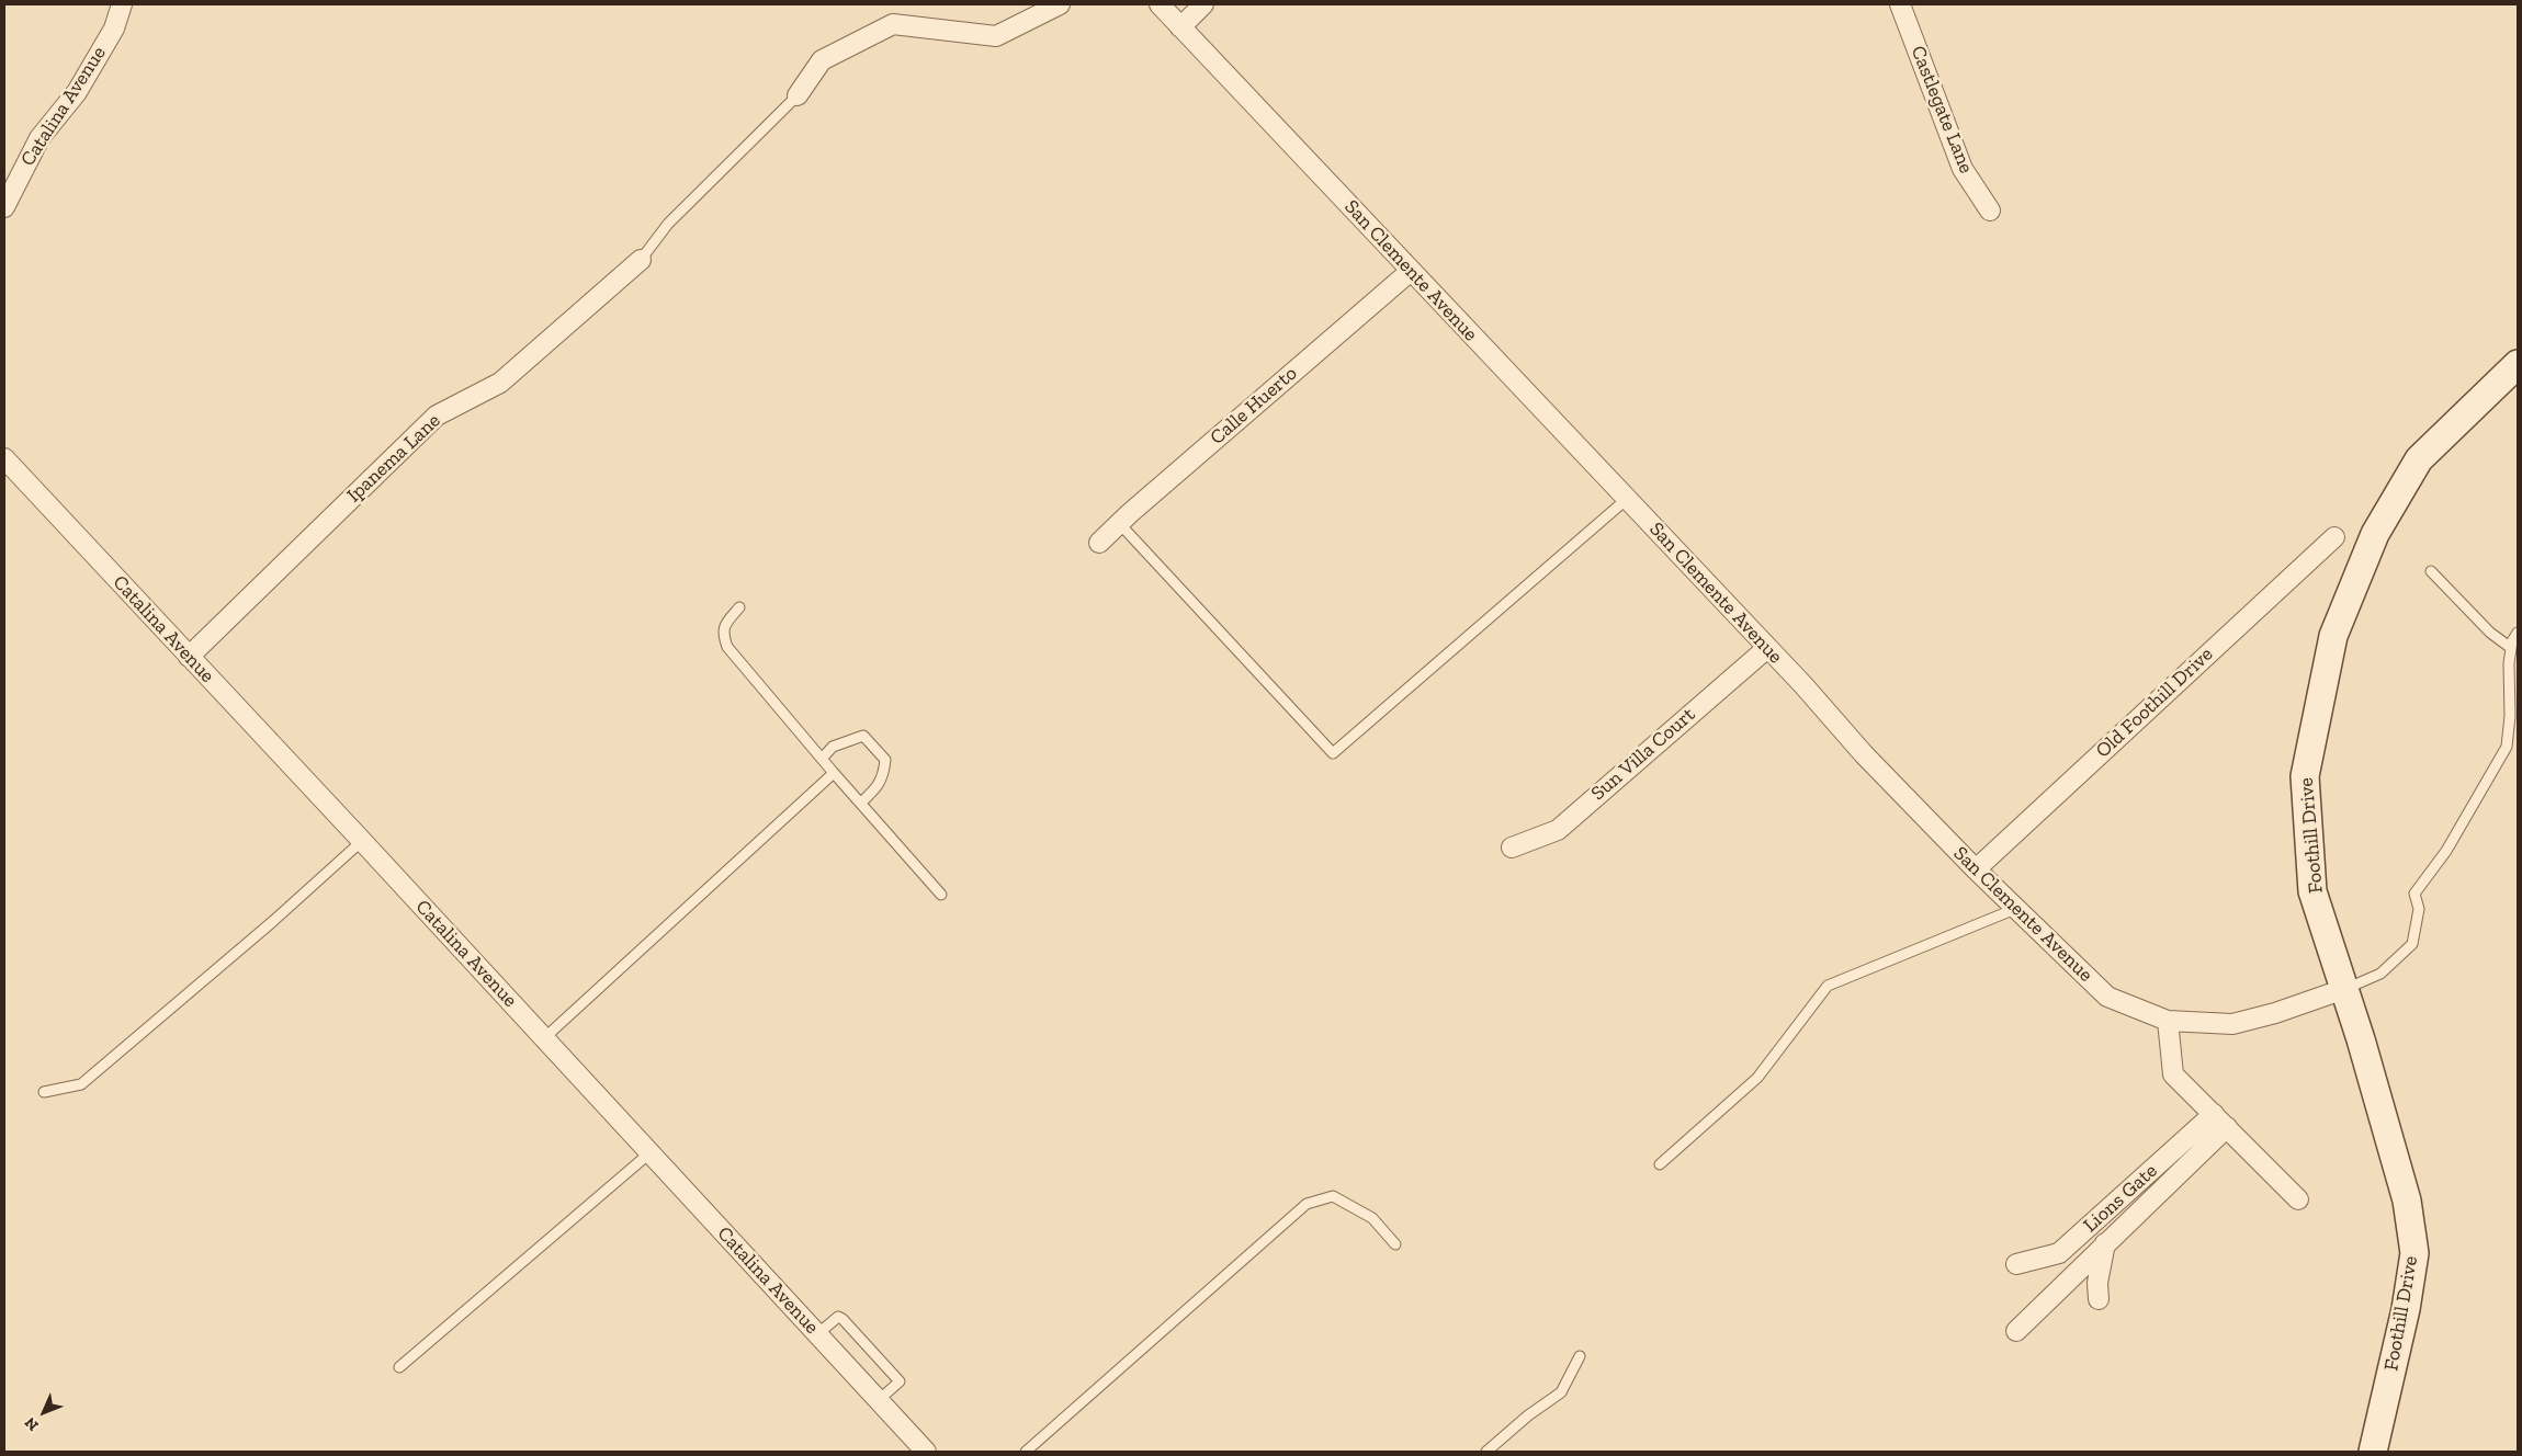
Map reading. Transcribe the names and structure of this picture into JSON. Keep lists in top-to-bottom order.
{
  "streets": {
    "main road": ["Foothill Drive"],
    "street": [
      "Catalina Avenue",
      "Castlegate Lane",
      "San Clemente Avenue",
      "Calle Huerto",
      "Ipanema Lane",
      "Old Foothill Drive",
      "Sun Villa Court",
      "Lions Gate"
    ]
  },
  "crossings": [
    ["Catalina Avenue", "Ipanema Lane"],
    ["San Clemente Avenue", "Calle Huerto"],
    ["San Clemente Avenue", "Old Foothill Drive"],
    ["San Clemente Avenue", "Sun Villa Court"],
    ["San Clemente Avenue", "Foothill Drive"]
  ],
  "north": "bottom left"
}
